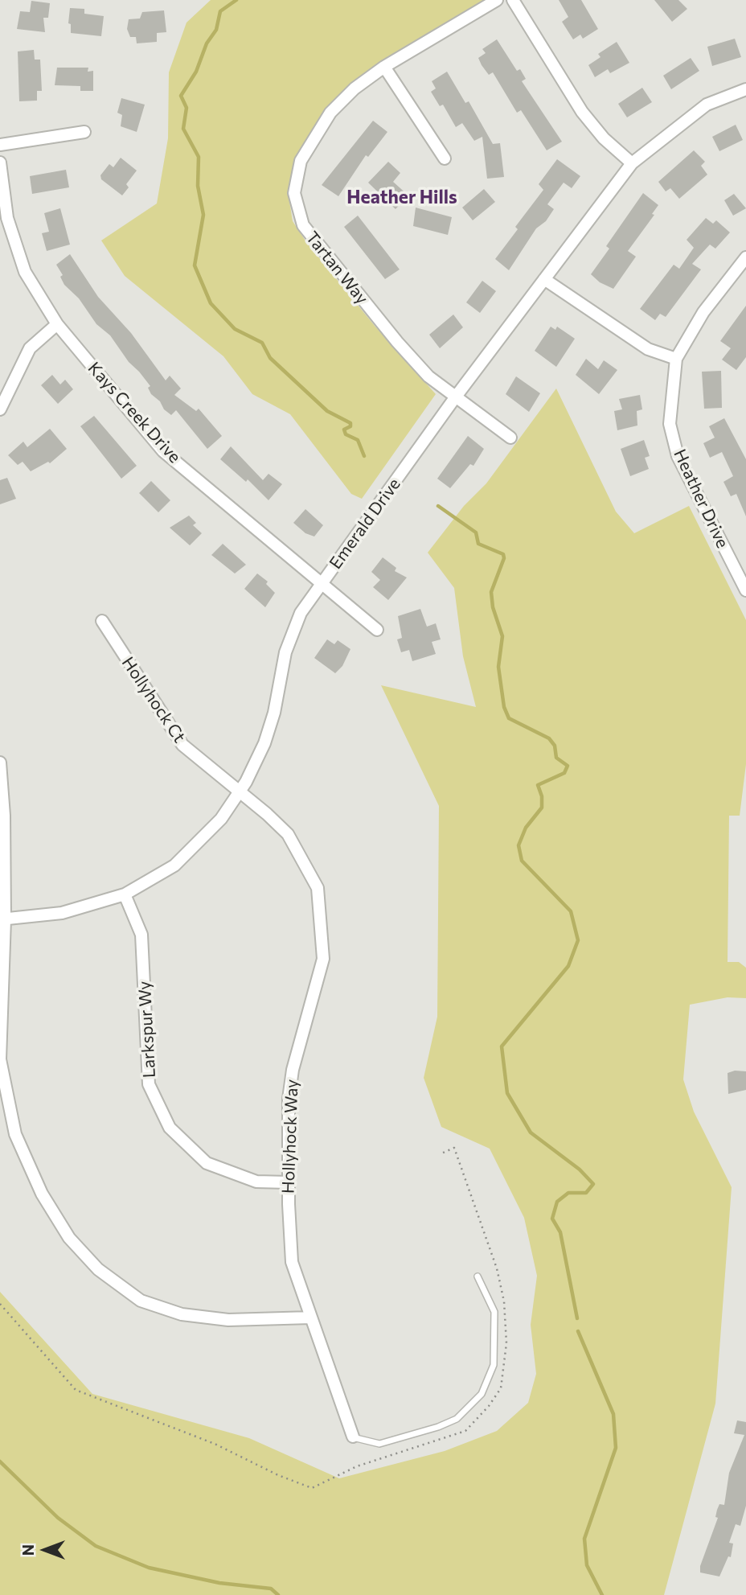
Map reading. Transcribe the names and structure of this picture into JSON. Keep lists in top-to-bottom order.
{
  "streets": {
    "street": [
      "Tartan Way",
      "Kays Creek Drive",
      "Heather Drive",
      "Emerald Drive",
      "Hollyhock Ct",
      "Larkspur Wy",
      "Hollyhock Way"
    ]
  },
  "crossings": [
    ["Tartan Way", "Emerald Drive"],
    ["Kays Creek Drive", "Emerald Drive"],
    ["Emerald Drive", "Hollyhock Ct"],
    ["Emerald Drive", "Larkspur Wy"],
    ["Emerald Drive", "Hollyhock Way"],
    ["Hollyhock Ct", "Hollyhock Way"],
    ["Larkspur Wy", "Hollyhock Way"]
  ],
  "districts": ["Heather Hills"],
  "north": "left"
}
